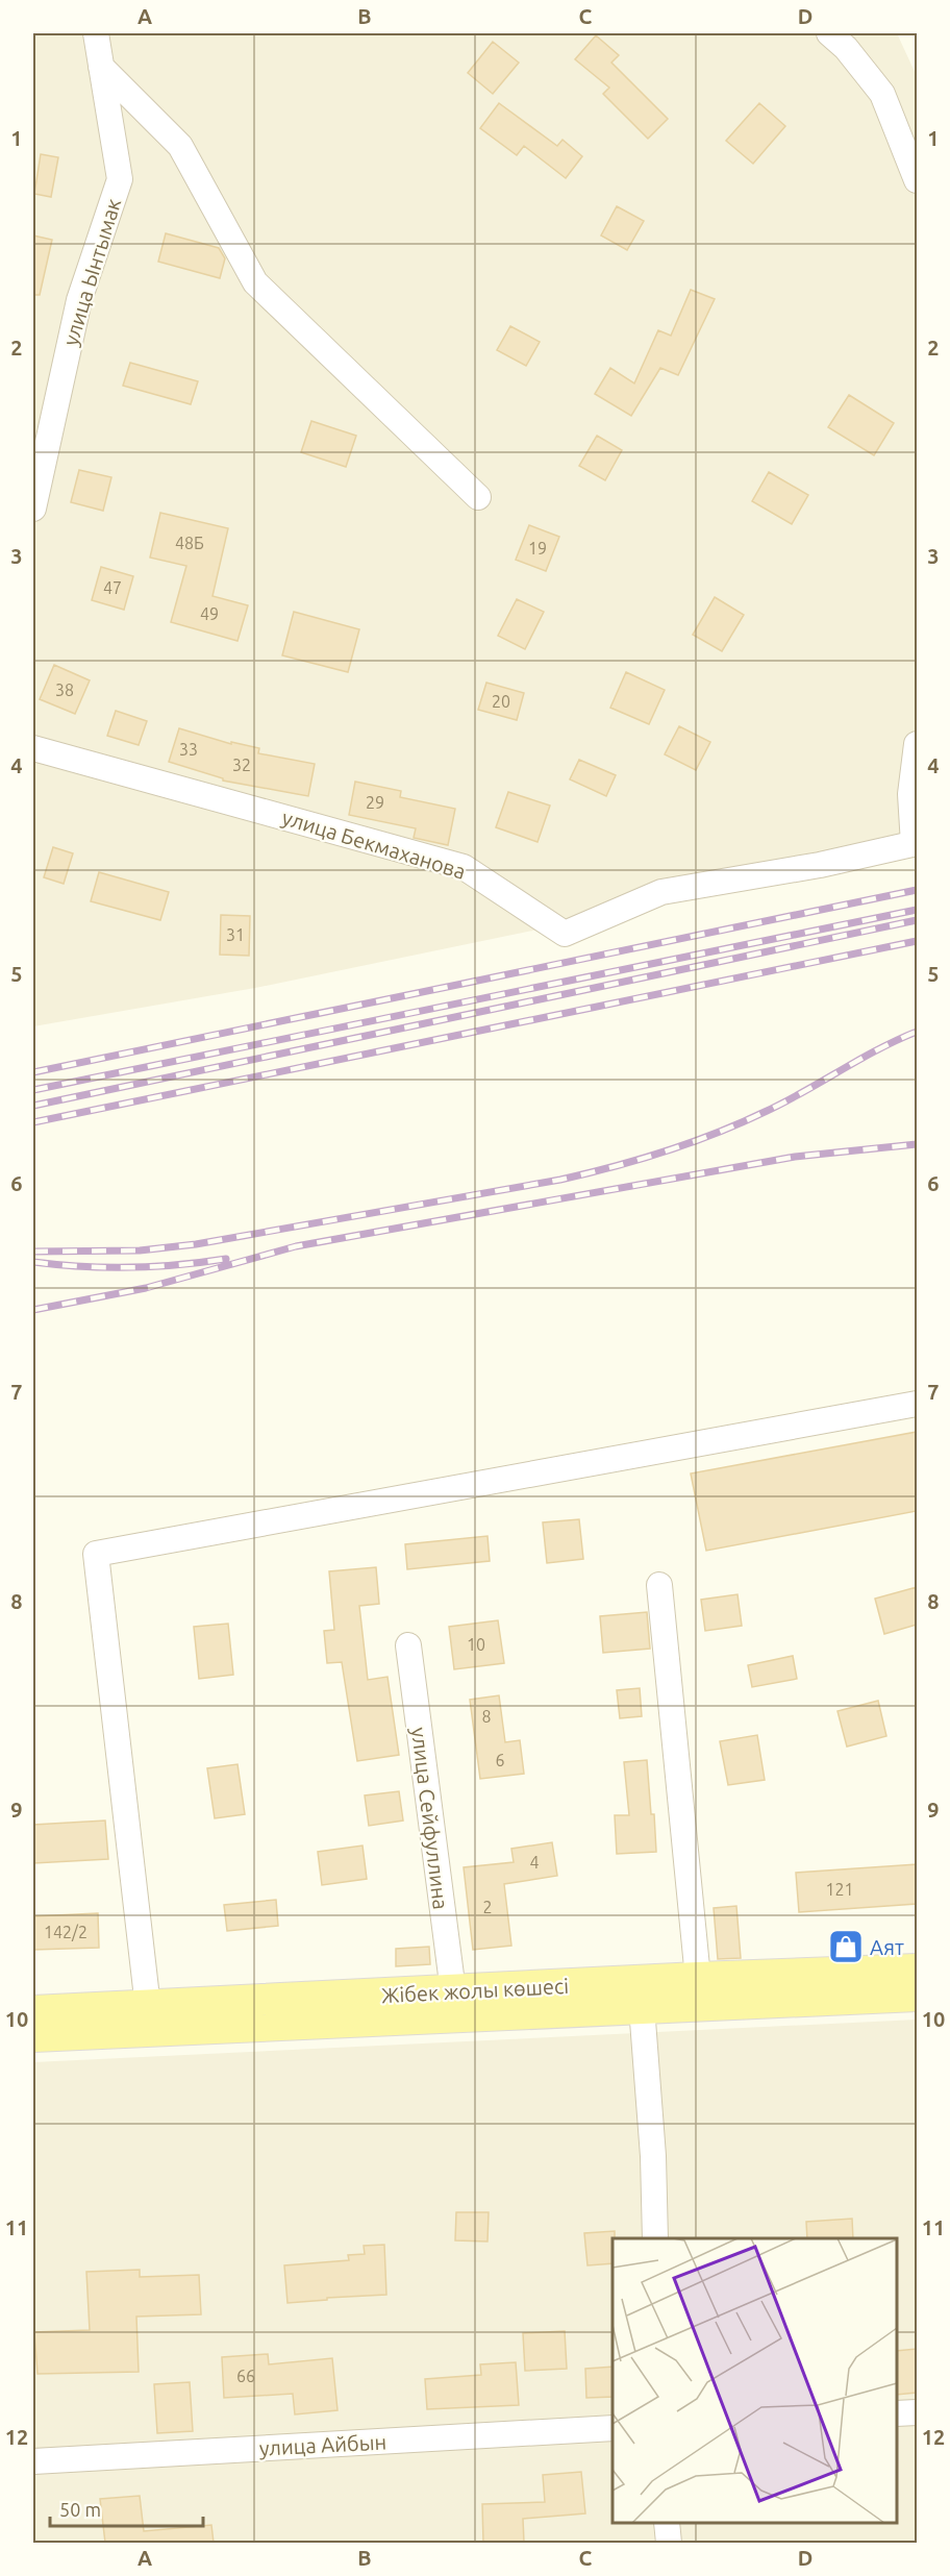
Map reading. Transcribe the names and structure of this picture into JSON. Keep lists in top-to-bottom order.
{
  "streets": {
    "main road": ["Жібек жолы көшесі"],
    "street": [
      "улица Ынтымак",
      "улица Бекмаханова",
      "улица Сейфуллина",
      "улица Айбын"
    ]
  },
  "crossings": [
    ["улица Сейфуллина", "Жібек жолы көшесі"]
  ],
  "places": {
    "shop": ["Аят"]
  },
  "house_numbers": [
    "48Б",
    "19",
    "47",
    "49",
    "38",
    "20",
    "33",
    "32",
    "29",
    "31",
    "10",
    "8",
    "6",
    "4",
    "121",
    "2",
    "142/2",
    "66"
  ],
  "scale_bar": "50 m",
  "grid": {
    "columns": [
      "A",
      "B",
      "C",
      "D"
    ],
    "rows": [
      "1",
      "2",
      "3",
      "4",
      "5",
      "6",
      "7",
      "8",
      "9",
      "10",
      "11",
      "12"
    ]
  }
}
